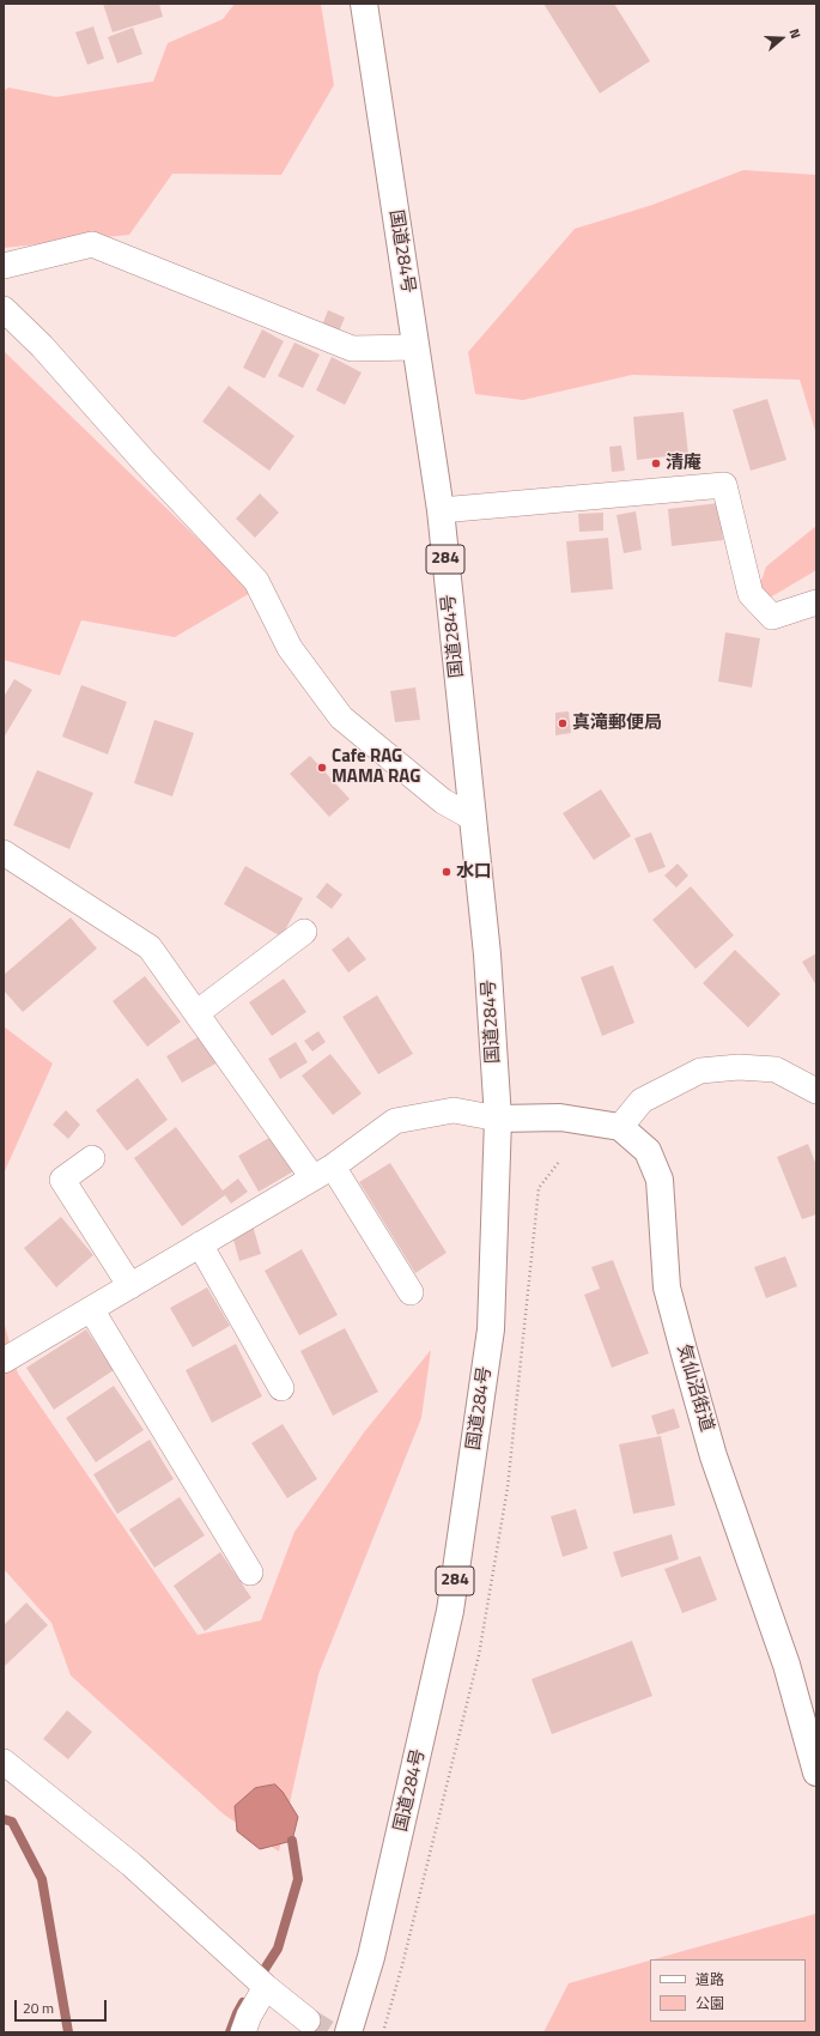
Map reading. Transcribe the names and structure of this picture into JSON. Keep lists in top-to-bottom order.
{
  "streets": {
    "main road": ["国道284号", "284", "気仙沼街道"]
  },
  "places": [
    "清庵",
    "真滝郵便局",
    "Cafe RAG MAMA RAG",
    "水口"
  ],
  "legend": ["道路", "公園"],
  "scale_bar": "20 m",
  "north": "right"
}
